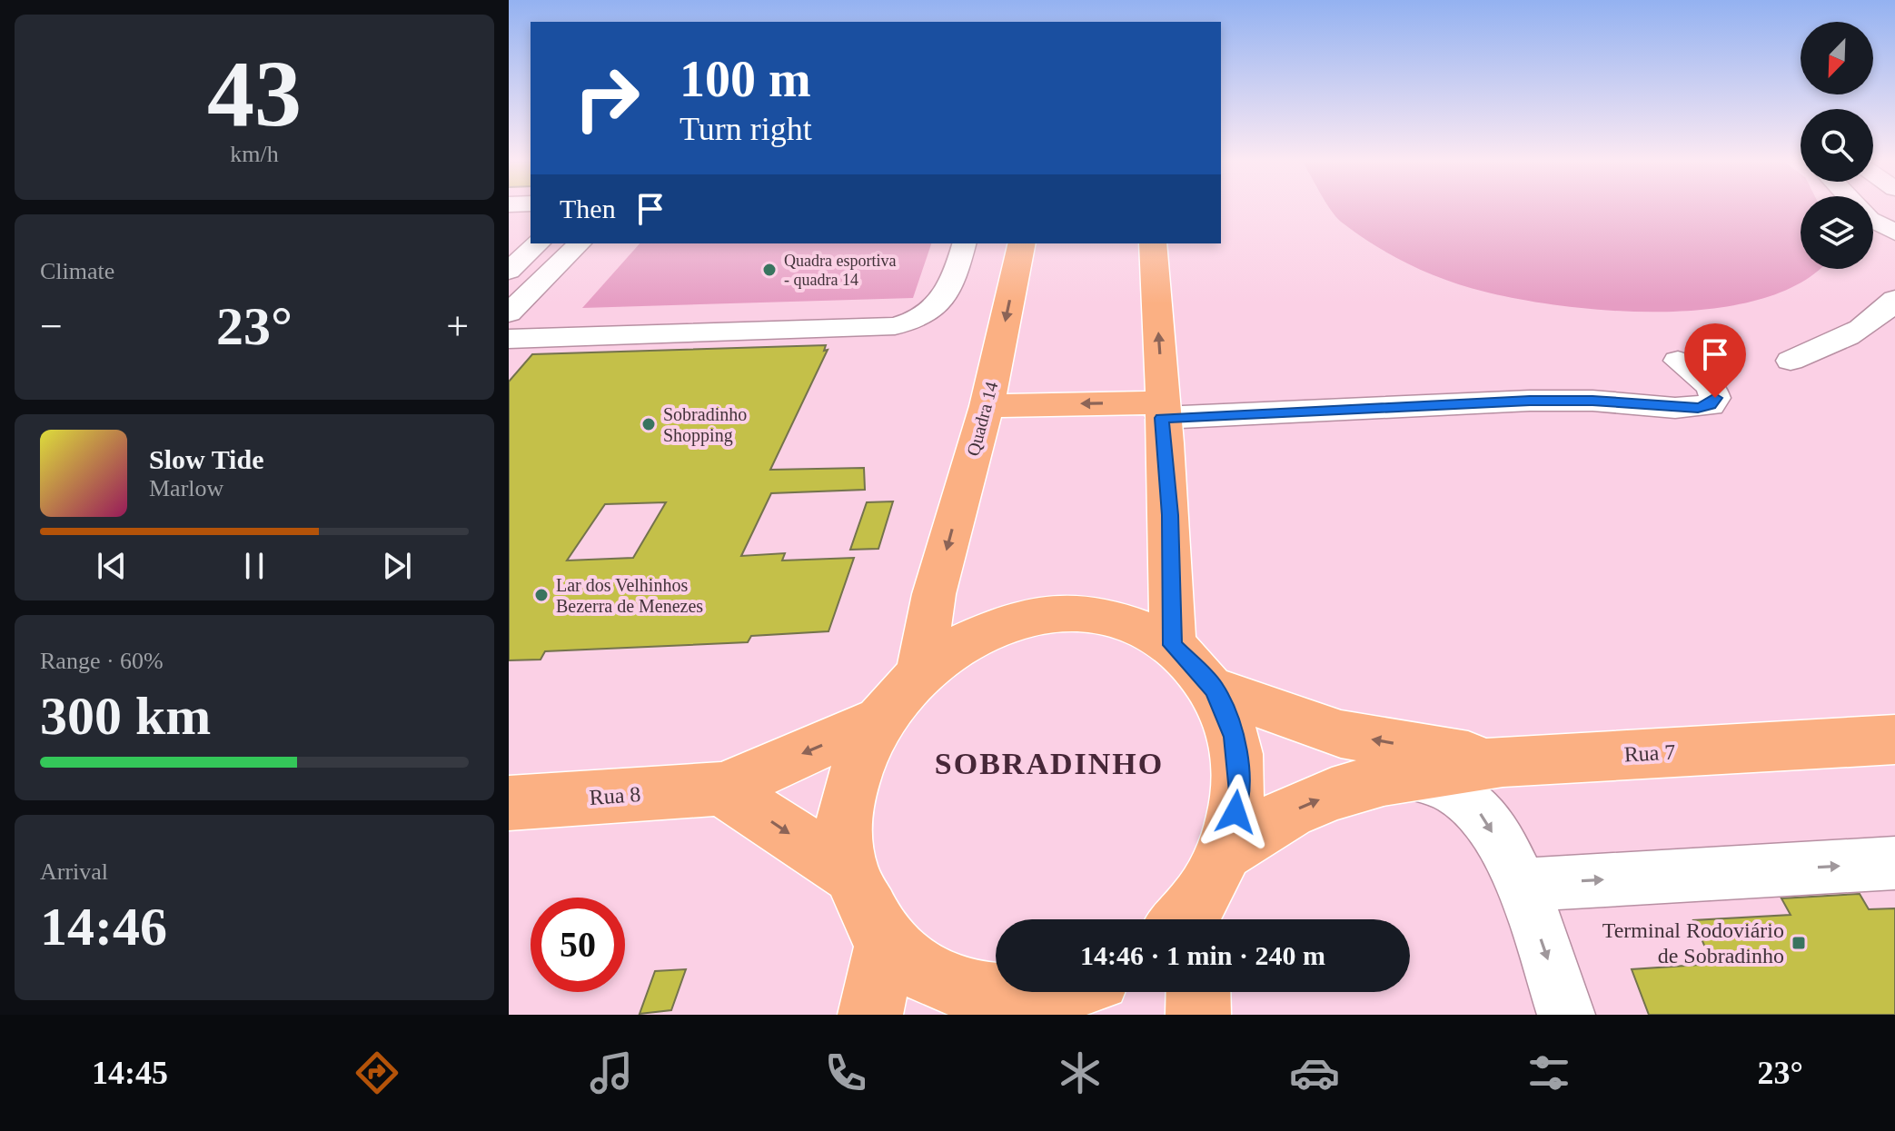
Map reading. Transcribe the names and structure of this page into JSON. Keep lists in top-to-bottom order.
{
  "streets": {
    "main road": ["Quadra 14", "Rua 7", "Rua 8"]
  },
  "one_way": ["Rua 8"],
  "districts": ["SOBRADINHO"],
  "places": {
    "other": ["Quadra esportiva - quadra 14", "Sobradinho Shopping", "Lar dos Velhinhos Bezerra de Menezes"],
    "transit": ["Terminal Rodoviário de Sobradinho"]
  },
  "north": "bottom left",
  "page": {
    "tile": [
      ["43", "km/h"],
      "Climate",
      ["Range · 60%", "300 km"],
      ["Arrival", "14:46"]
    ],
    "turn": ["100 m", "Turn right"],
    "then": "Then",
    "heat": ["−", "23°", "+"],
    "song": ["Slow Tide", "Marlow"],
    "limit": "50",
    "trip": "14:46 · 1 min · 240 m",
    "tabs": ["14:45", "23°"]
  }
}
